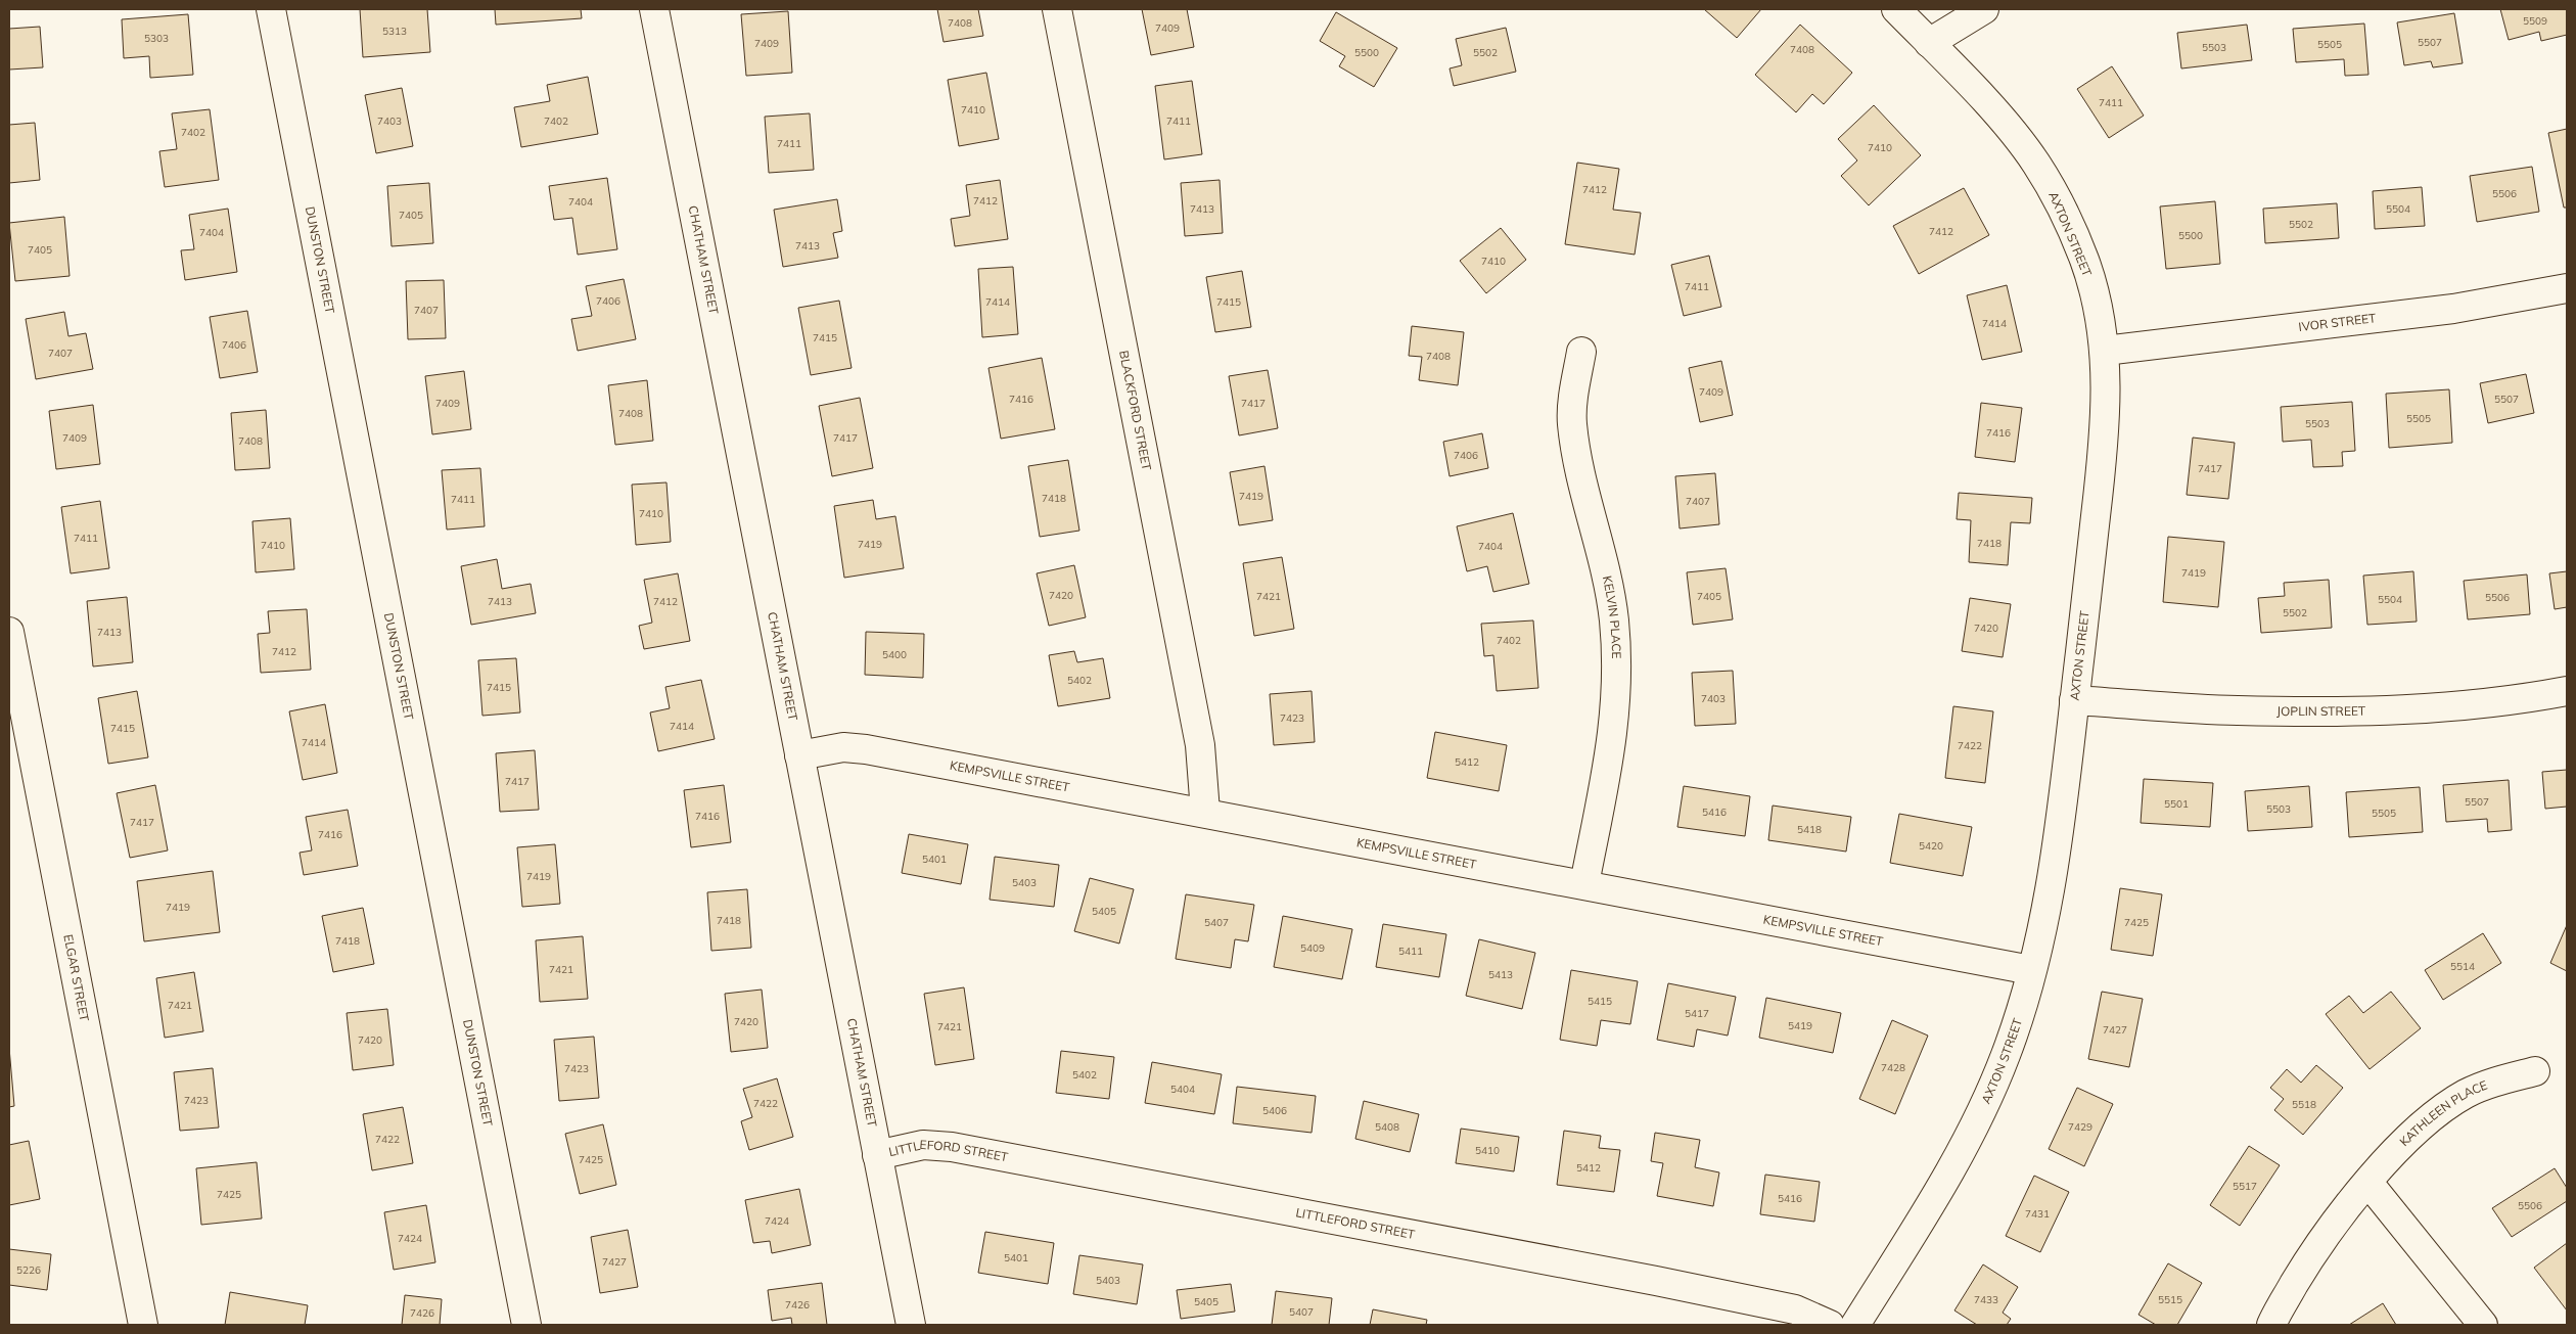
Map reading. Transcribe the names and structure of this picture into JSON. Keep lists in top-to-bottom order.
{
  "streets": {
    "street": [
      "AXTON STREET",
      "DUNSTON STREET",
      "CHATHAM STREET",
      "IVOR STREET",
      "BLACKFORD STREET",
      "KELVIN PLACE",
      "JOPLIN STREET",
      "KEMPSVILLE STREET",
      "ELGAR STREET",
      "KATHLEEN PLACE",
      "LITTLEFORD STREET"
    ]
  },
  "crossings": [
    ["AXTON STREET", "IVOR STREET"],
    ["AXTON STREET", "JOPLIN STREET"],
    ["AXTON STREET", "KEMPSVILLE STREET"],
    ["CHATHAM STREET", "KEMPSVILLE STREET"],
    ["CHATHAM STREET", "LITTLEFORD STREET"],
    ["BLACKFORD STREET", "KEMPSVILLE STREET"],
    ["KELVIN PLACE", "KEMPSVILLE STREET"]
  ],
  "house_numbers": [
    "5509",
    "7408",
    "7409",
    "5313",
    "5303",
    "5507",
    "7409",
    "5505",
    "5503",
    "7408",
    "5500",
    "5502",
    "7411",
    "7410",
    "7403",
    "7402",
    "7411",
    "7402",
    "7411",
    "7410",
    "7412",
    "5506",
    "7412",
    "7404",
    "7413",
    "5504",
    "7405",
    "5502",
    "7412",
    "7404",
    "5500",
    "7413",
    "7405",
    "7410",
    "7411",
    "7406",
    "7414",
    "7415",
    "7407",
    "7414",
    "7415",
    "7406",
    "7407",
    "7408",
    "7409",
    "7416",
    "5507",
    "7409",
    "7417",
    "7408",
    "5505",
    "5503",
    "7416",
    "7409",
    "7417",
    "7408",
    "7406",
    "7417",
    "7419",
    "7418",
    "7411",
    "7407",
    "7410",
    "7411",
    "7418",
    "7419",
    "7410",
    "7404",
    "7419",
    "7420",
    "7421",
    "7405",
    "5506",
    "5504",
    "7413",
    "7412",
    "5502",
    "7420",
    "7413",
    "7402",
    "7412",
    "5400",
    "5402",
    "7415",
    "7403",
    "7423",
    "7414",
    "7415",
    "7414",
    "7422",
    "5412",
    "7417",
    "5507",
    "5501",
    "5503",
    "5416",
    "5505",
    "7416",
    "7417",
    "5418",
    "7416",
    "5420",
    "5401",
    "7419",
    "5403",
    "7419",
    "5405",
    "7418",
    "5407",
    "7425",
    "7418",
    "5409",
    "5411",
    "5514",
    "7421",
    "5413",
    "5415",
    "7421",
    "5417",
    "7420",
    "5419",
    "7421",
    "7427",
    "7420",
    "7428",
    "7423",
    "5402",
    "5404",
    "7423",
    "7422",
    "5518",
    "5406",
    "5408",
    "7429",
    "7422",
    "5410",
    "7425",
    "5412",
    "5517",
    "7425",
    "5416",
    "5506",
    "7431",
    "7424",
    "7424",
    "5401",
    "7427",
    "5226",
    "5403",
    "7433",
    "5515",
    "5405",
    "7426",
    "5407",
    "7426"
  ]
}
